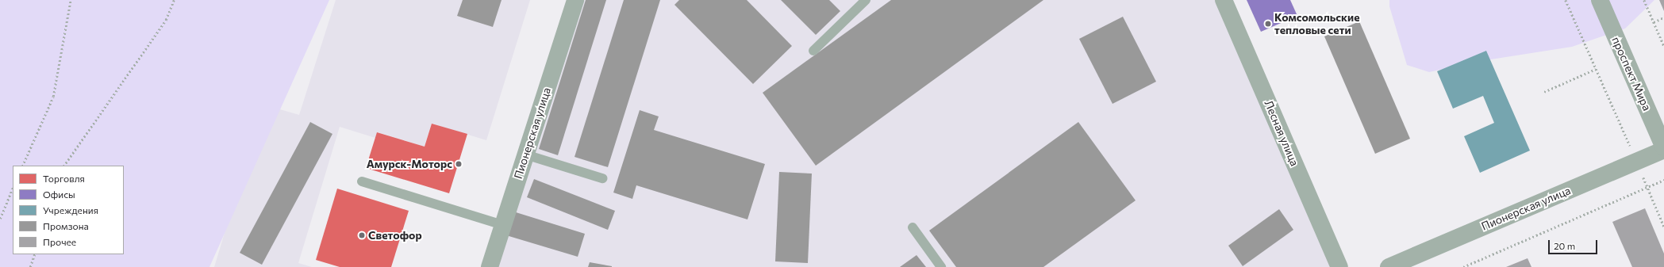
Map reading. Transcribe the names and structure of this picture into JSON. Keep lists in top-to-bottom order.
{
  "streets": {
    "street": ["проспект Мира", "Пионерская улица", "Лесная улица"]
  },
  "places": ["Комсомольские тепловые сети", "Амурск-Моторс", "Светофор"],
  "legend": [
    "Торговля",
    "Офисы",
    "Учреждения",
    "Промзона",
    "Прочее"
  ],
  "scale_bar": "20 m"
}
